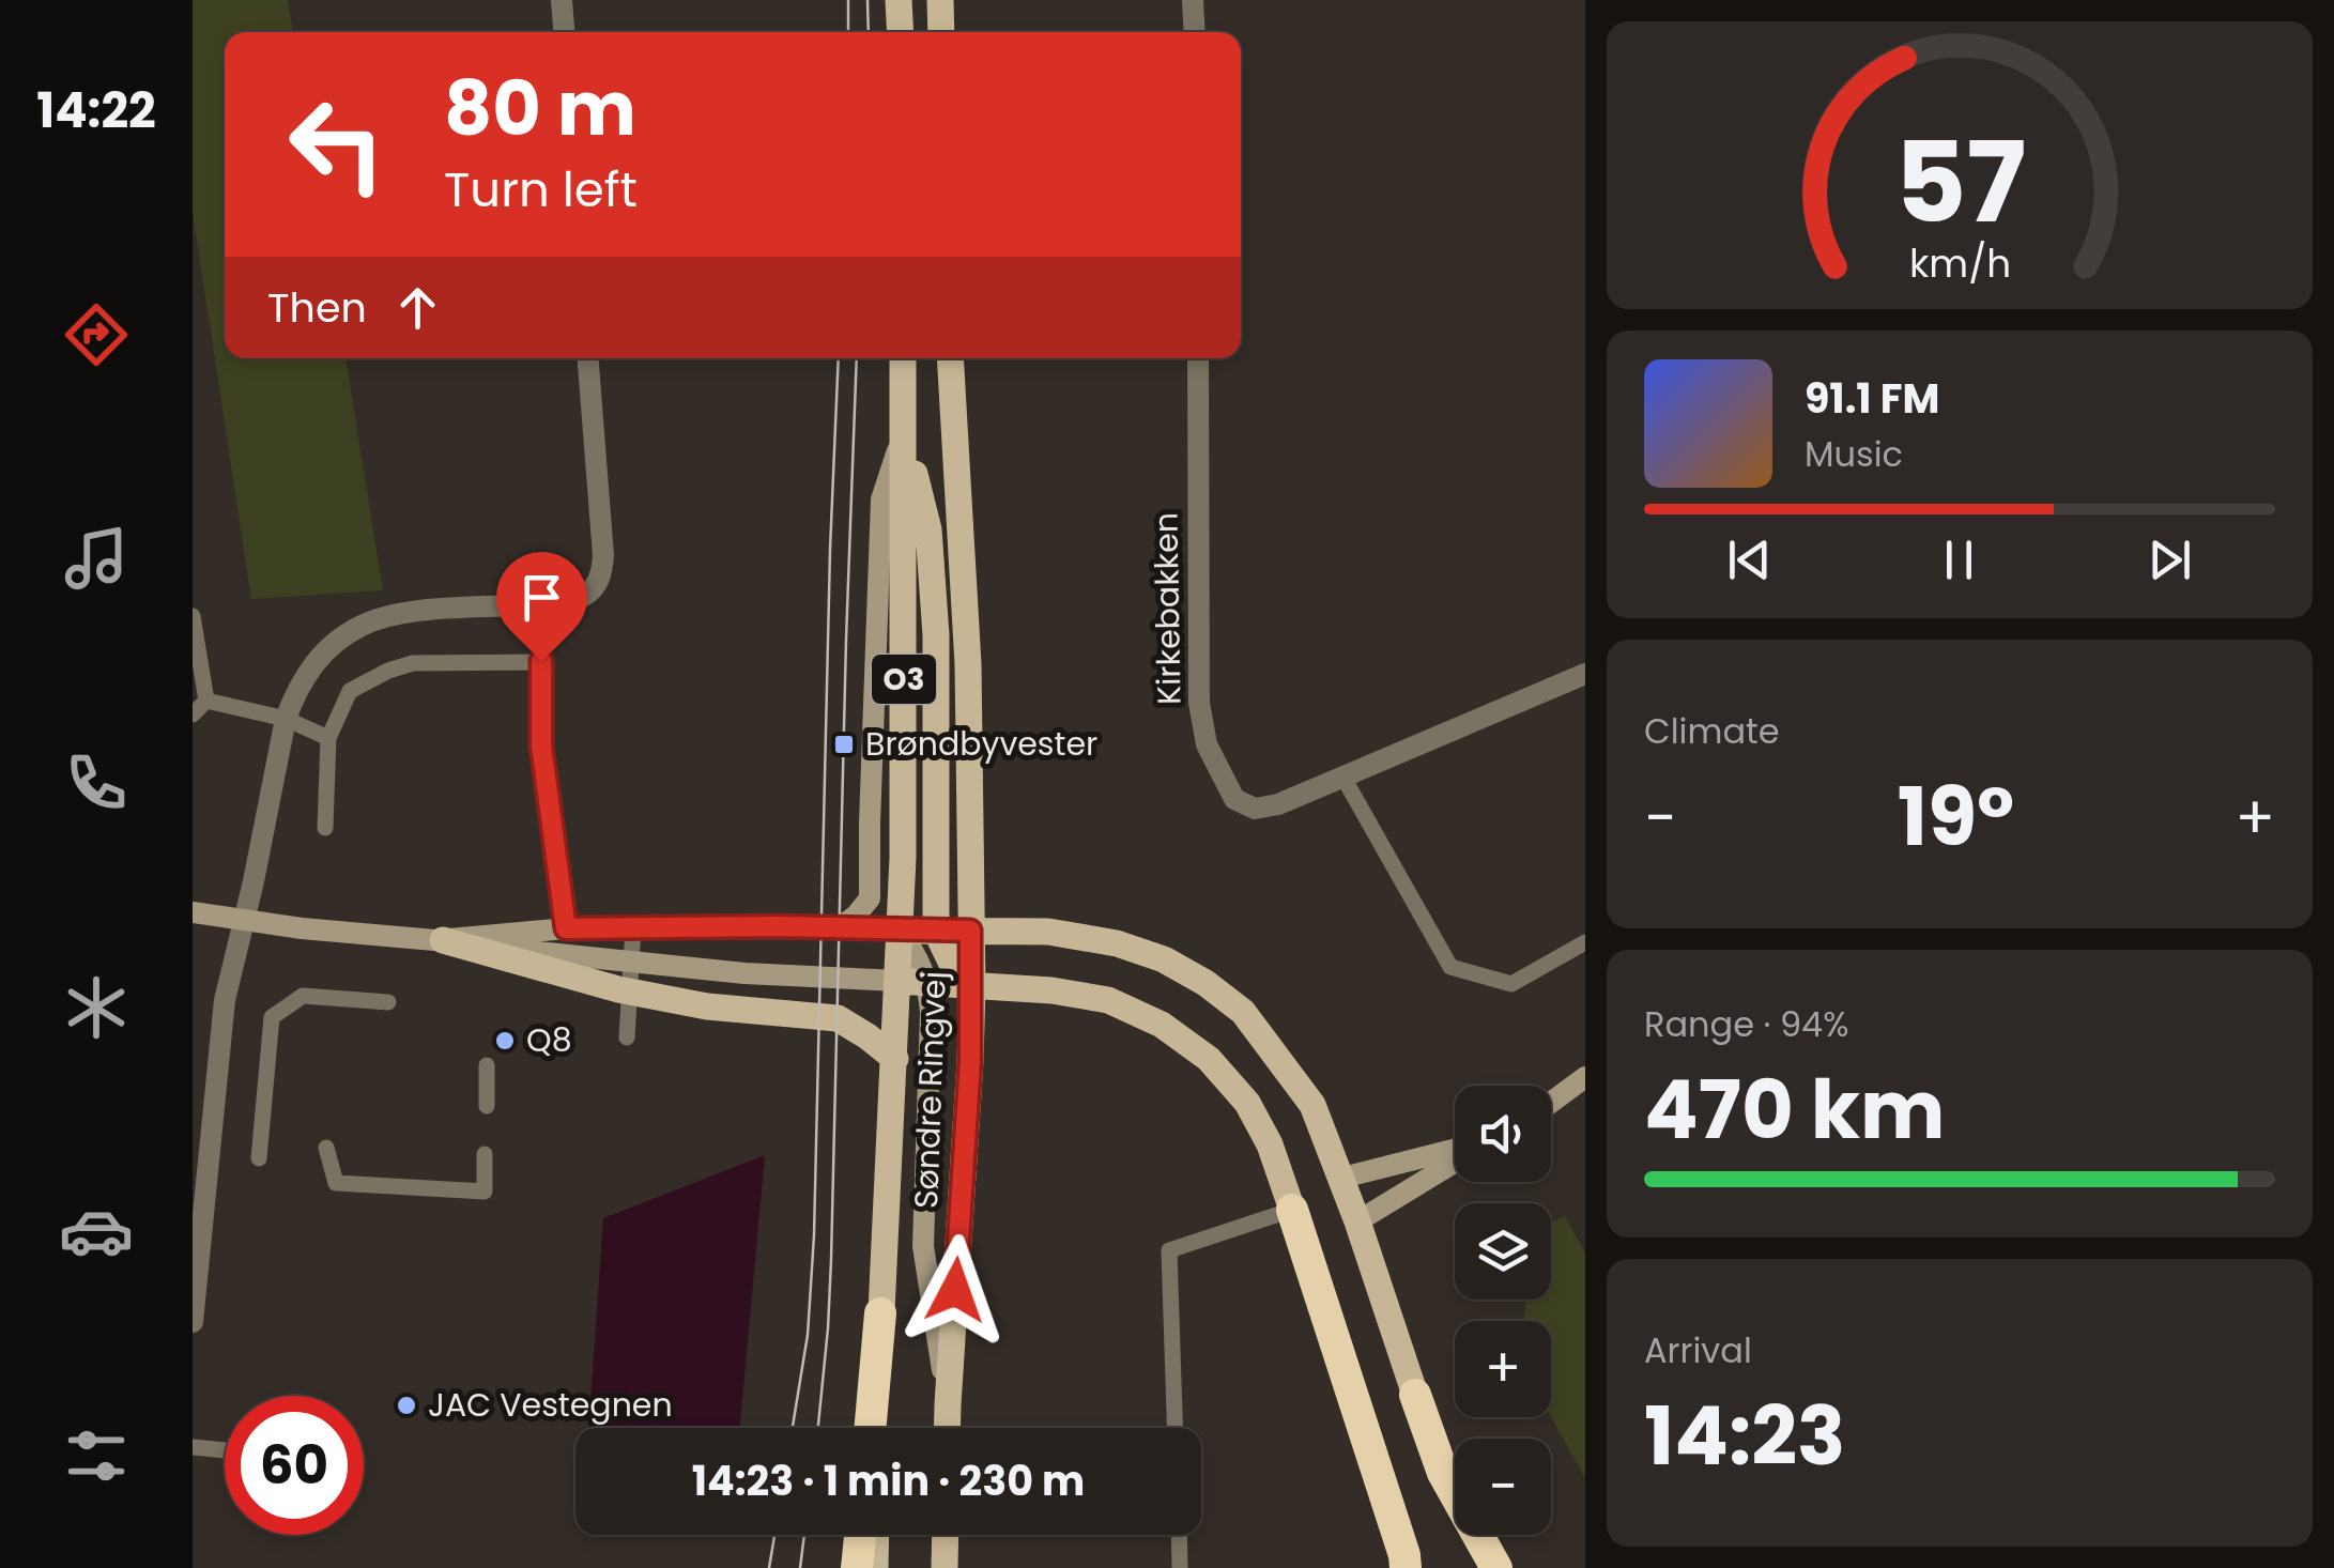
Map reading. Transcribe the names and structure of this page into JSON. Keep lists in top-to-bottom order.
{
  "streets": {
    "main road": ["O3", "Søndre Ringvej"],
    "street": ["Kirkebakken"]
  },
  "places": {
    "transit": ["Brøndbyvester"],
    "other": ["Q8", "JAC Vestegnen"]
  },
  "page": {
    "tabs": "14:22",
    "turn": ["80 m", "Turn left"],
    "then": "Then",
    "song": ["91.1 FM", "Music"],
    "tile": [
      "Climate",
      ["Range · 94%", "470 km"],
      ["Arrival", "14:23"]
    ],
    "heat": ["−", "19°", "+"],
    "map_buttons": ["+", "−"],
    "limit": "60",
    "trip": "14:23 · 1 min · 230 m",
    "gauge": ["57", "km/h"]
  }
}
